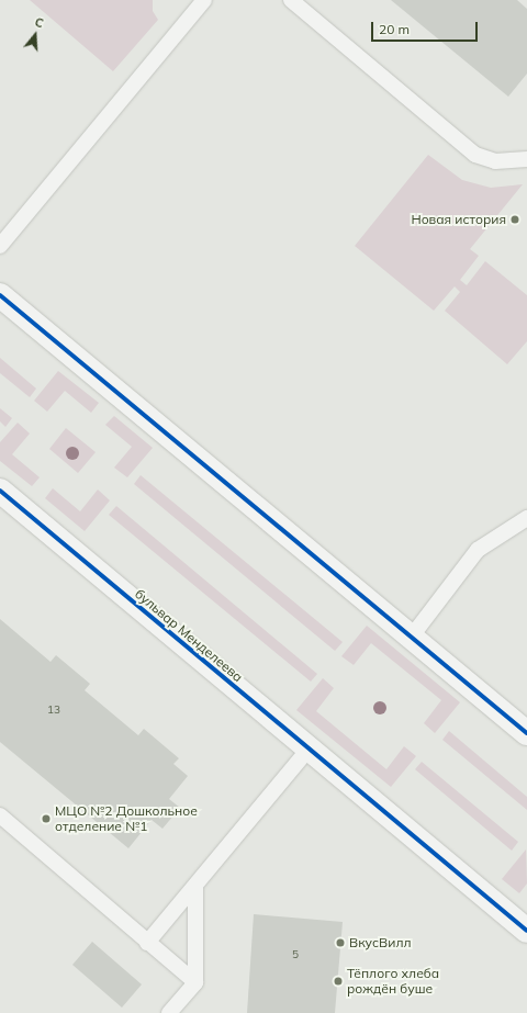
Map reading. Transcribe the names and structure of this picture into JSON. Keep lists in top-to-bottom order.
{
  "streets": {
    "street": ["бульвар Менделеева"]
  },
  "places": [
    "Новая история",
    "МЦО №2 Дошкольное отделение №1",
    "ВкусВилл",
    "Тёплого хлеба рождён буше"
  ],
  "house_numbers": ["13", "5"],
  "scale_bar": "20 m",
  "north": "top"
}
